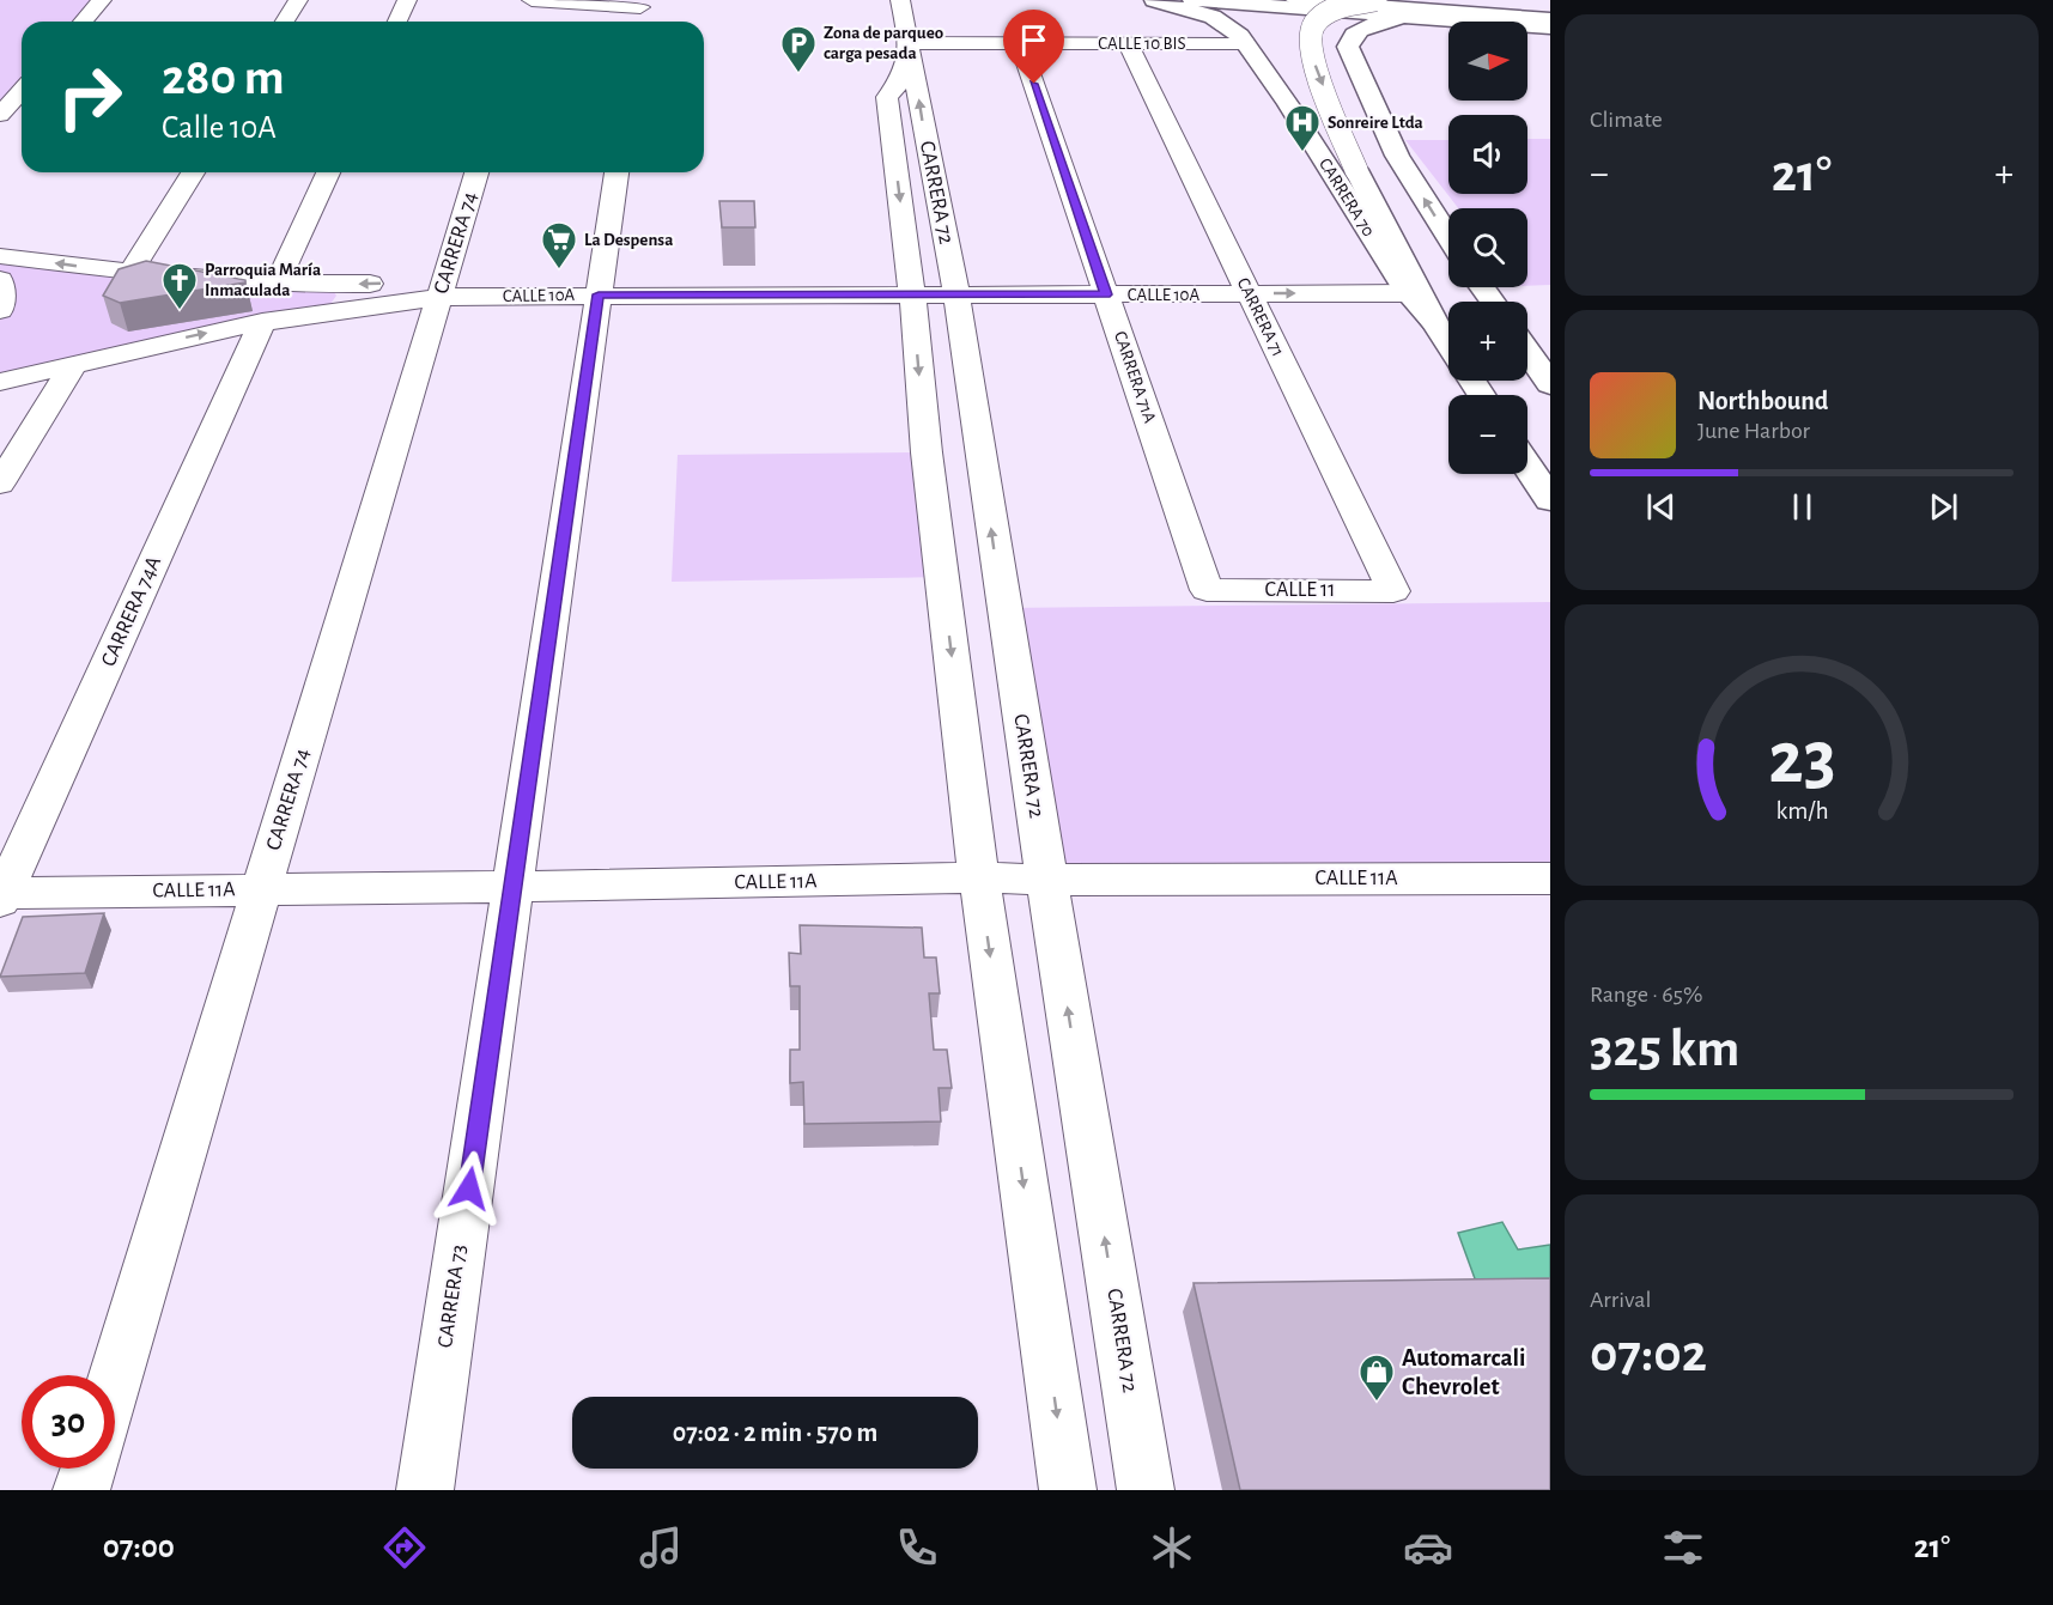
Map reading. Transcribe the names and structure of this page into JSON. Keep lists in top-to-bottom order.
{
  "streets": {
    "street": [
      "CALLE 10 BIS",
      "CARRERA 72",
      "CARRERA 70",
      "CARRERA 74",
      "CALLE 10A",
      "CARRERA 71",
      "CARRERA 71A",
      "CALLE 11",
      "CARRERA 74A",
      "CALLE 11A",
      "CARRERA 73"
    ]
  },
  "crossings": [
    ["CALLE 10 BIS", "CARRERA 72"],
    ["CALLE 10 BIS", "CARRERA 70"],
    ["CALLE 10 BIS", "CARRERA 71"],
    ["CALLE 10 BIS", "CARRERA 71A"],
    ["CARRERA 72", "CALLE 10A"],
    ["CARRERA 72", "CALLE 11A"],
    ["CARRERA 70", "CALLE 10A"],
    ["CARRERA 74", "CALLE 10A"],
    ["CARRERA 74", "CALLE 11A"],
    ["CALLE 10A", "CARRERA 71"],
    ["CALLE 10A", "CARRERA 71A"],
    ["CALLE 10A", "CARRERA 74A"],
    ["CALLE 10A", "CARRERA 73"],
    ["CARRERA 71", "CALLE 11"],
    ["CARRERA 71A", "CALLE 11"],
    ["CARRERA 74A", "CALLE 11A"],
    ["CALLE 11A", "CARRERA 73"]
  ],
  "places": {
    "parking": ["Zona de parqueo carga pesada"],
    "hospital": ["Sonreire Ltda"],
    "supermarket": ["La Despensa"],
    "church": ["Parroquia María Inmaculada"],
    "shop": ["Automarcali Chevrolet"]
  },
  "north": "right",
  "page": {
    "tile": [
      "Climate",
      ["Range · 65%", "325 km"],
      ["Arrival", "07:02"]
    ],
    "map_buttons": ["+", "−"],
    "turn": ["280 m", "Calle 10A"],
    "heat": ["−", "21°", "+"],
    "song": ["Northbound", "June Harbor"],
    "limit": "30",
    "trip": "07:02 · 2 min · 570 m",
    "tabs": ["07:00", "21°"],
    "gauge": ["23", "km/h"]
  }
}
